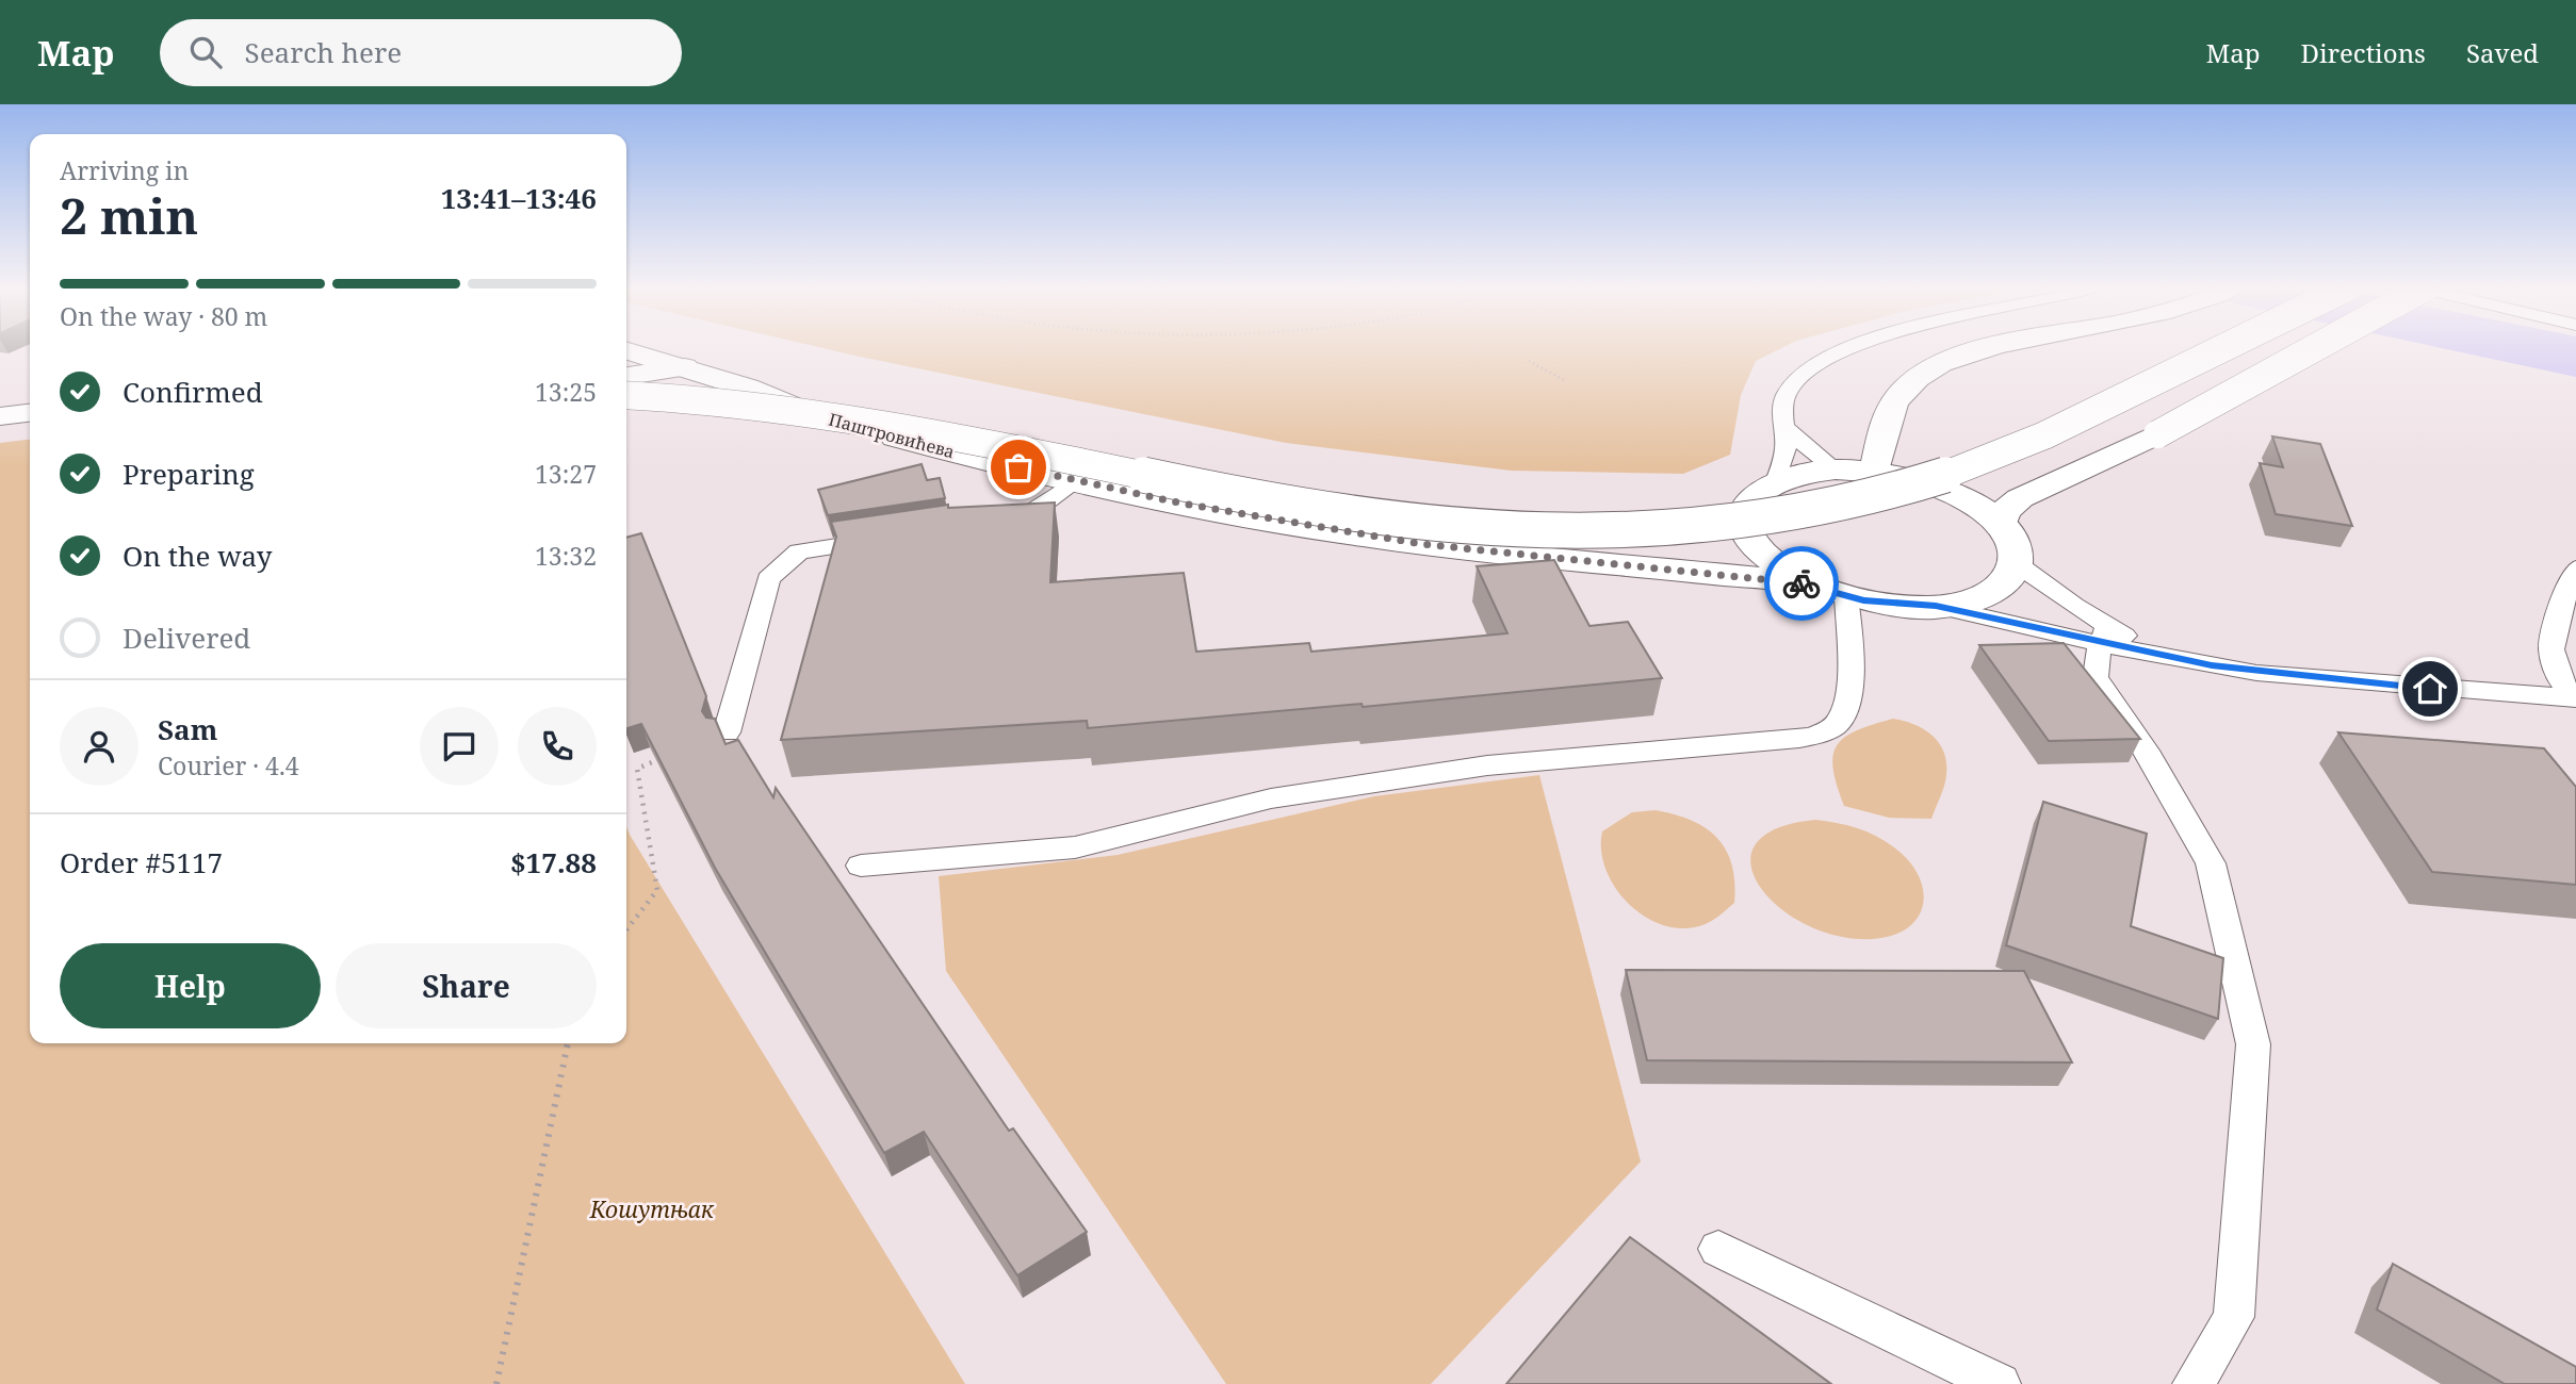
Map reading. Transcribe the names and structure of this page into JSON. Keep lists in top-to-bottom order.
{
  "streets": {
    "main road": ["Паштровићева"]
  },
  "parks": ["Кошутњак"],
  "page": {
    "header": "Map",
    "search": "Search here",
    "nav": ["Map", "Directions", "Saved"],
    "heading": ["2 min", "Arriving in", "13:41–13:46"],
    "panel": [
      "Sam",
      "Courier · 4.4",
      "Order #5117",
      "$17.88"
    ],
    "bar": "On the way · 80 m",
    "list": [
      ["Confirmed", "13:25"],
      ["Preparing", "13:27"],
      ["On the way", "13:32"],
      "Delivered"
    ],
    "buttons": ["Help", "Share"]
  }
}
